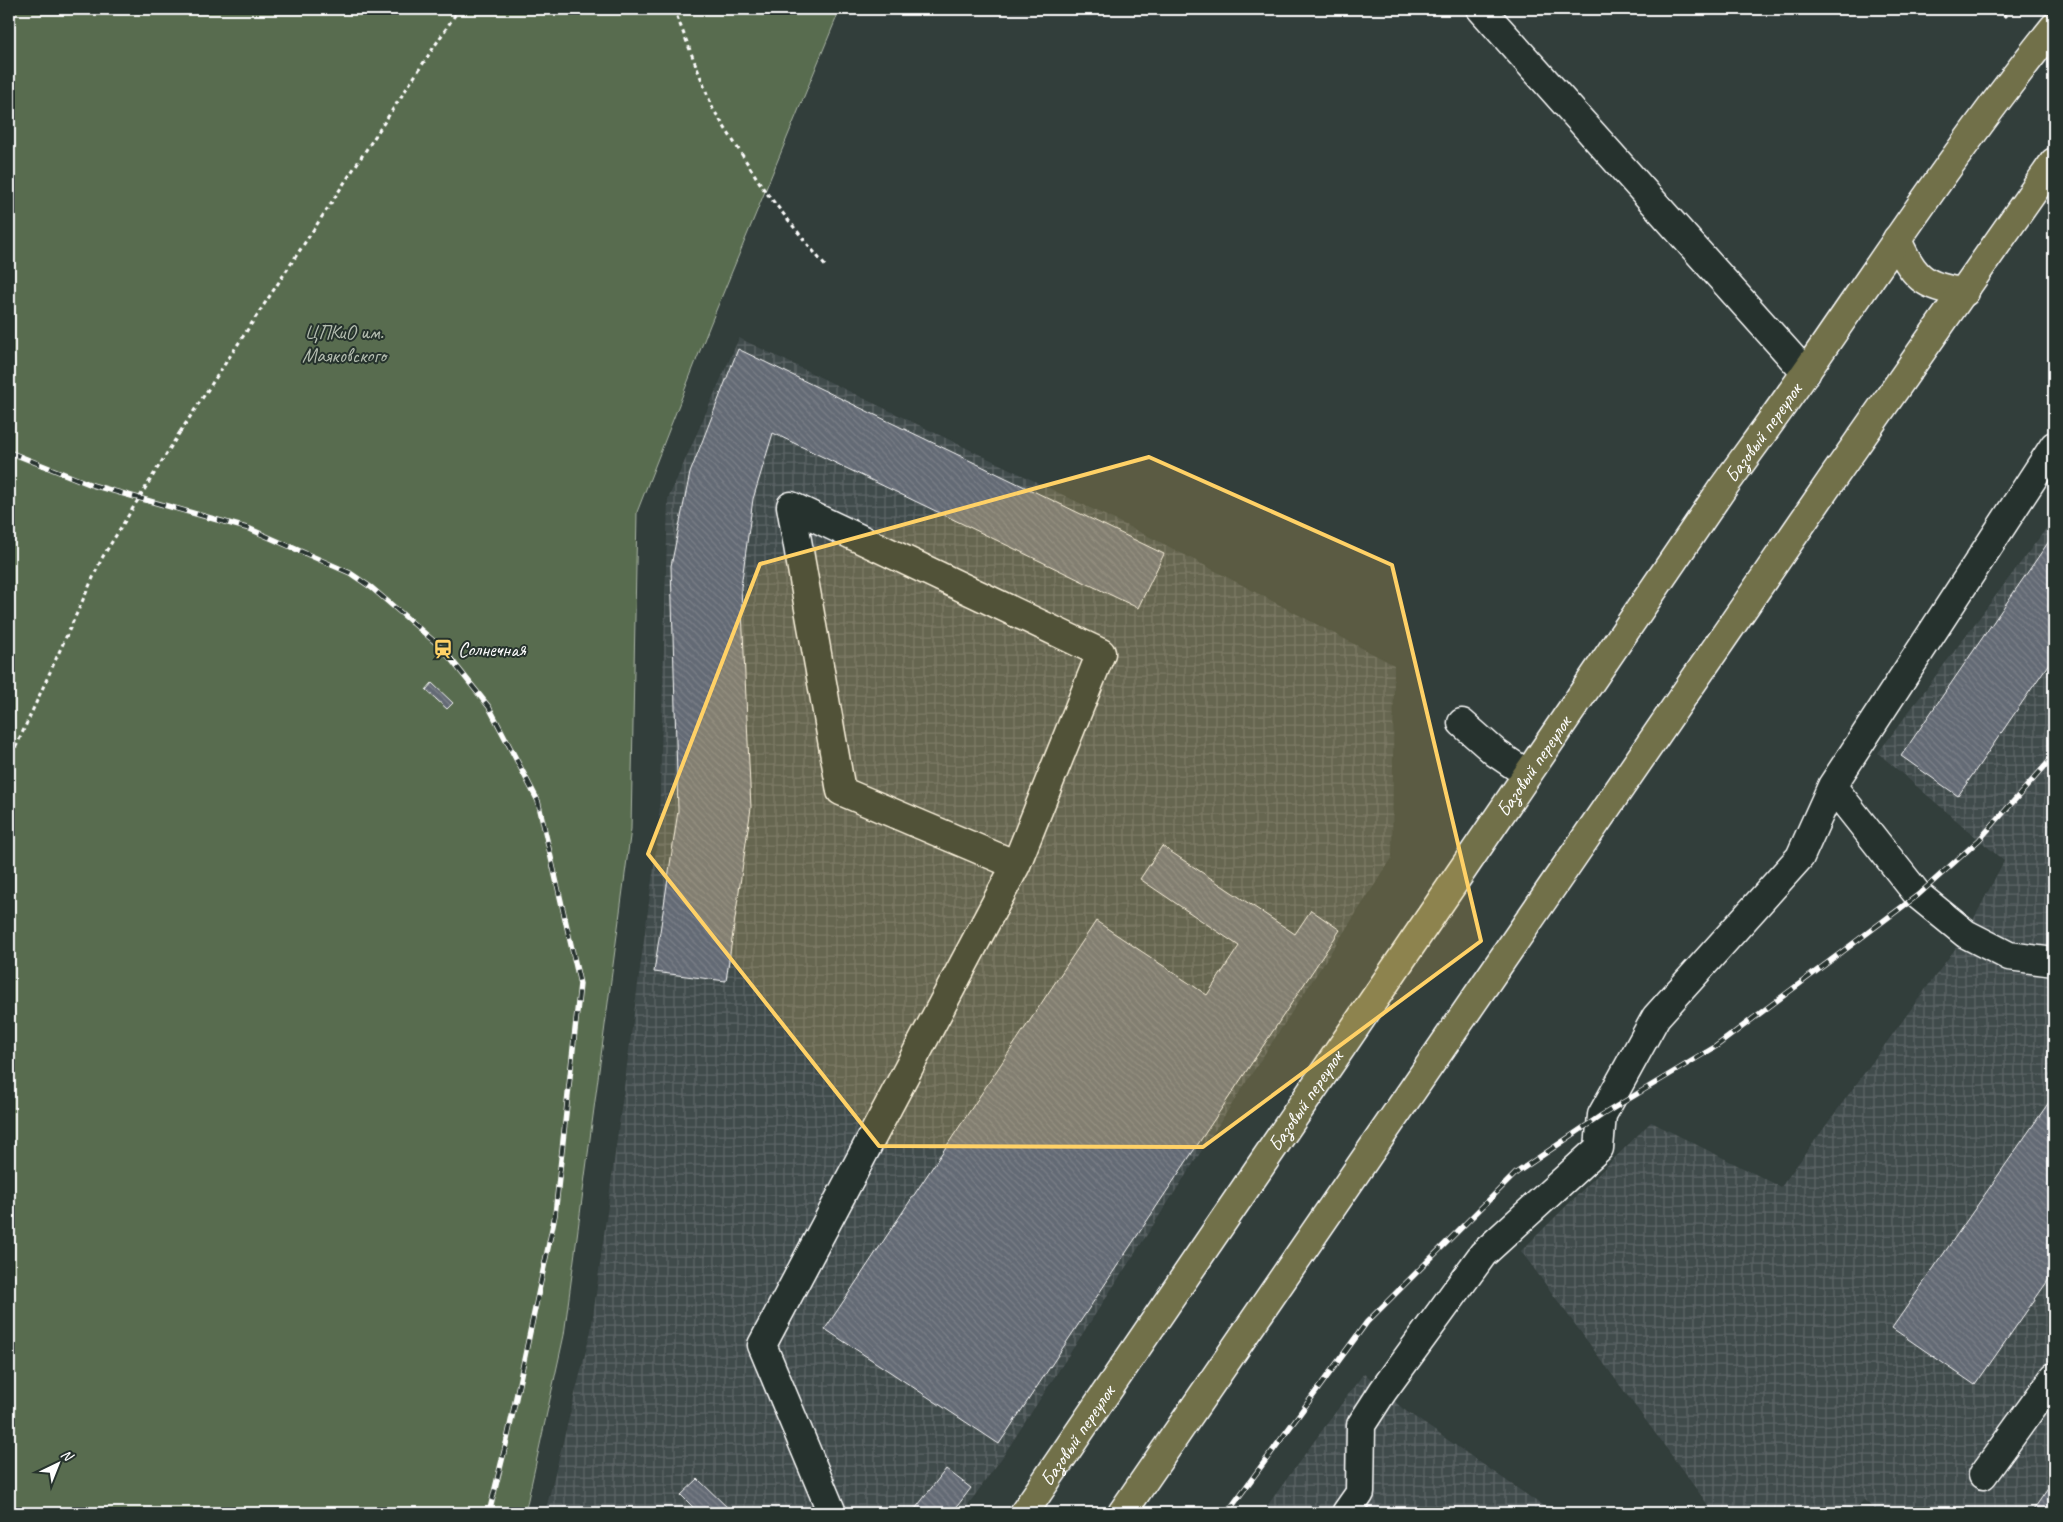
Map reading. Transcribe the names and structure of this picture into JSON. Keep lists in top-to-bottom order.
{
  "streets": {
    "main road": ["Базовый переулок"]
  },
  "parks": ["ЦПКиО им. Маяковского"],
  "places": {
    "station": ["Солнечная"]
  },
  "north": "top right"
}
